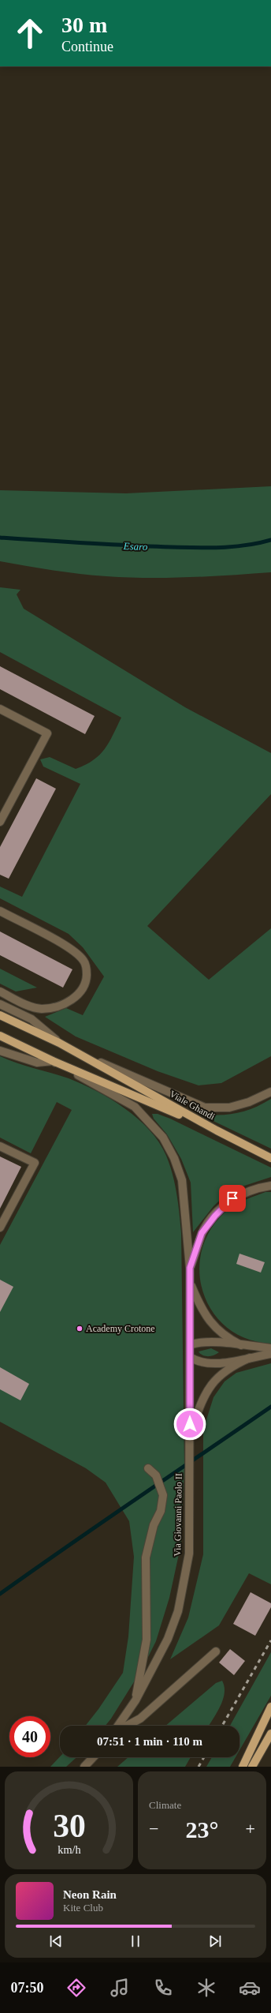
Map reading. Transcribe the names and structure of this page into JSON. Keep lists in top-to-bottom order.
{
  "streets": {
    "main road": ["Viale Ghandi"],
    "street": ["Via Giovanni Paolo II"]
  },
  "water": ["Esaro"],
  "places": ["Academy Crotone"],
  "page": {
    "turn": ["30 m", "Continue"],
    "limit": "40",
    "trip": "07:51 · 1 min · 110 m",
    "tile": "Climate",
    "heat": ["−", "23°", "+"],
    "song": ["Neon Rain", "Kite Club"],
    "tabs": "07:50",
    "gauge": ["30", "km/h"]
  }
}
